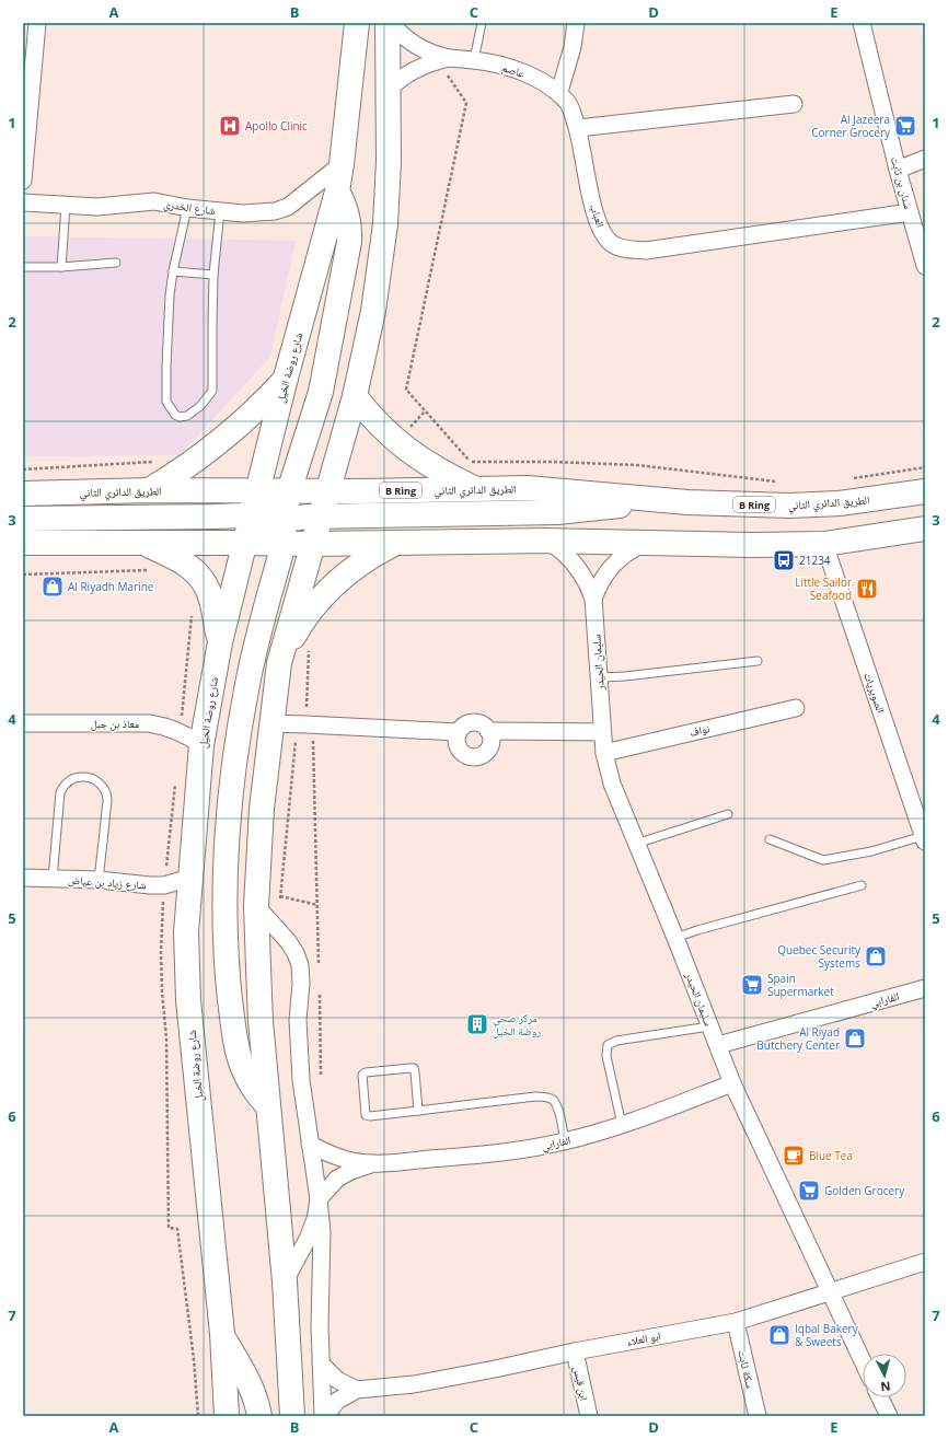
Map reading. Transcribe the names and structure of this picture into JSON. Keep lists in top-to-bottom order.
{
  "streets": {
    "main road": ["شارع روضة الخيل", "الطريق الدائري الثاني", "B Ring"],
    "street": [
      "عاصم",
      "سنان بن ثابت",
      "شارع الخدري",
      "العباب",
      "سليمان الحيدر",
      "الصويريات",
      "معاذ بن جبل",
      "نواف",
      "شارع زياد بن عياض",
      "الفارابي",
      "ابو العلاء",
      "سكة ثابت",
      "ابن قيس"
    ]
  },
  "crossings": [
    ["عاصم", "العباب"],
    ["سنان بن ثابت", "العباب"],
    ["شارع الخدري", "شارع روضة الخيل"],
    ["شارع روضة الخيل", "الطريق الدائري الثاني"],
    ["شارع روضة الخيل", "معاذ بن جبل"],
    ["شارع روضة الخيل", "شارع زياد بن عياض"],
    ["سليمان الحيدر", "نواف"],
    ["سليمان الحيدر", "الفارابي"],
    ["سليمان الحيدر", "ابو العلاء"],
    ["ابو العلاء", "سكة ثابت"],
    ["ابو العلاء", "ابن قيس"]
  ],
  "places": {
    "hospital": ["Apollo Clinic"],
    "supermarket": ["Al Jazeera Corner Grocery", "Spain Supermarket", "Golden Grocery"],
    "bus stop": ["21234"],
    "shop": [
      "Al Riyadh Marine",
      "Quebec Security Systems",
      "Al Riyad Butchery Center",
      "Iqbal Bakery & Sweets"
    ],
    "restaurant": ["Little Sailor Seafood"],
    "building": ["مركز صحي روضة الخيل"],
    "cafe": ["Blue Tea"]
  },
  "north": "bottom",
  "grid": {
    "columns": [
      "A",
      "B",
      "C",
      "D",
      "E"
    ],
    "rows": [
      "1",
      "2",
      "3",
      "4",
      "5",
      "6",
      "7"
    ]
  }
}
